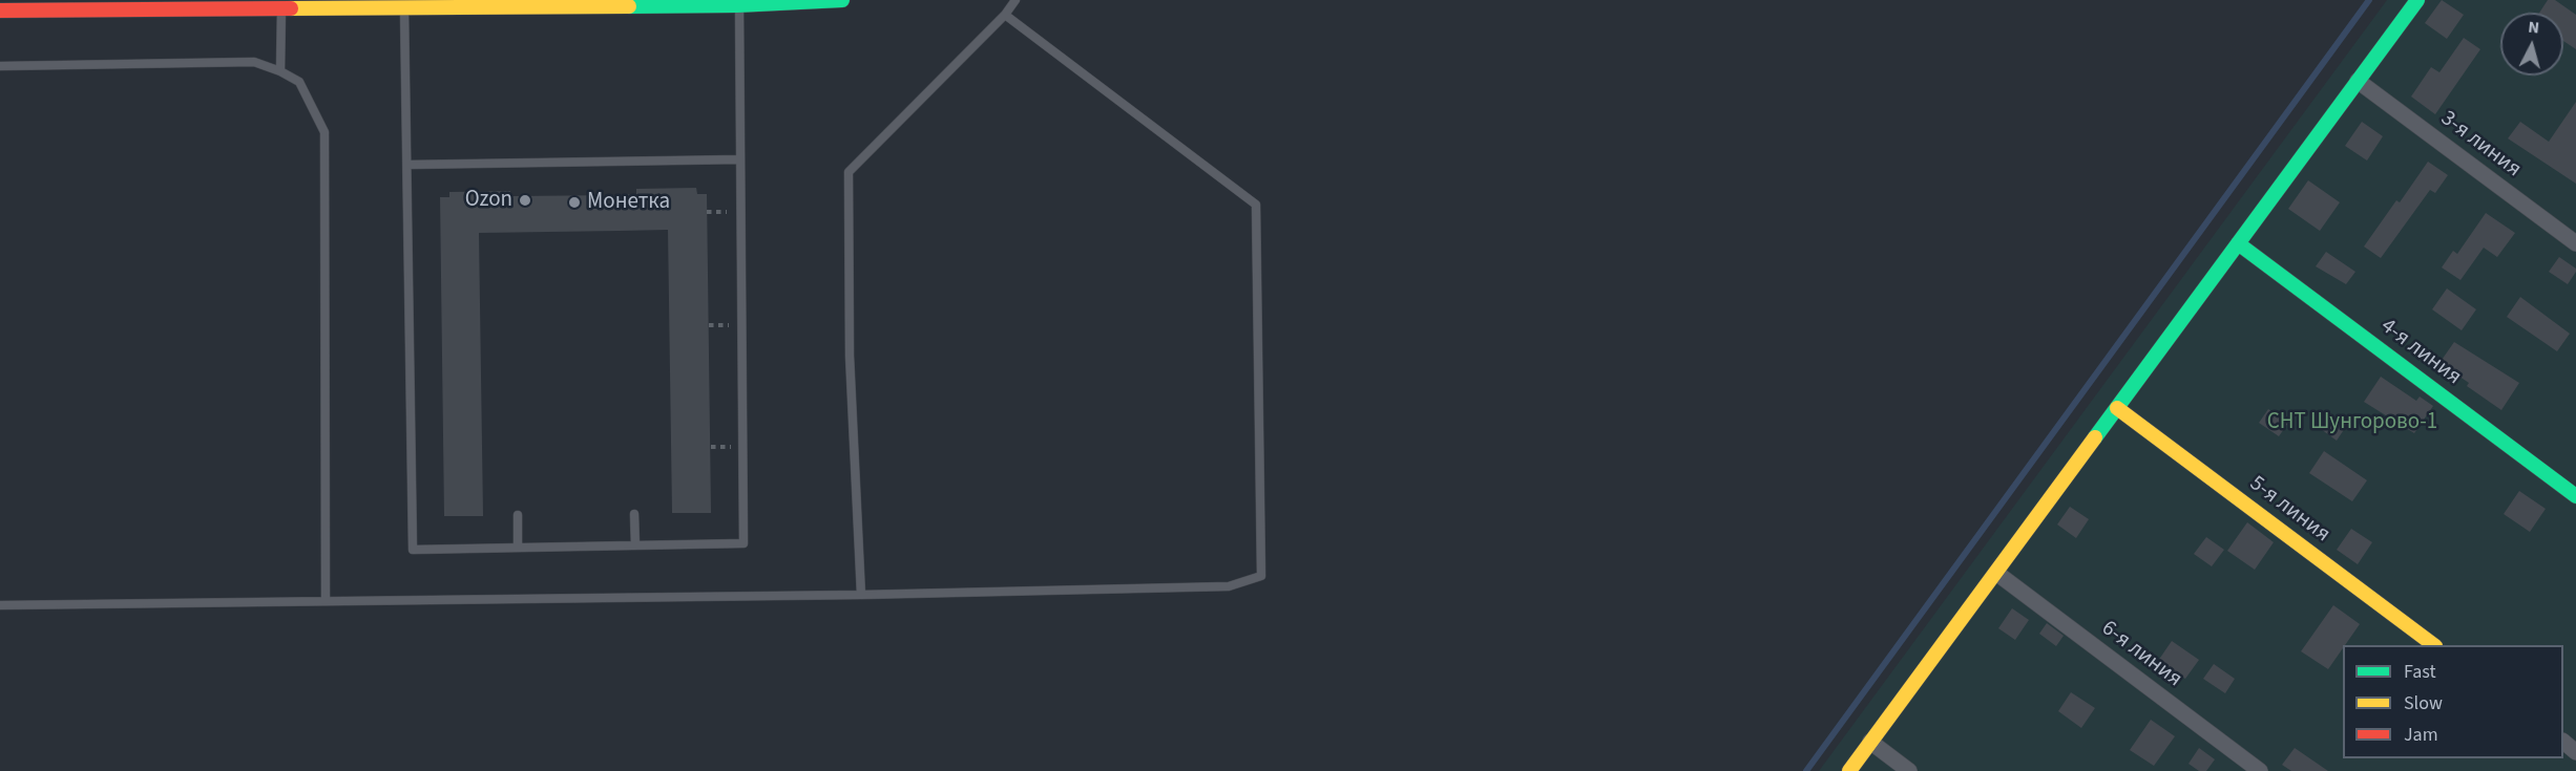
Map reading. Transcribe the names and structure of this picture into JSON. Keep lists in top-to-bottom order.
{
  "streets": {
    "street": [
      "3-я линия",
      "4-я линия",
      "5-я линия",
      "6-я линия"
    ]
  },
  "parks": ["СНТ Шунгорово-1"],
  "places": ["Ozon", "Монетка"],
  "legend": ["Fast", "Slow", "Jam"],
  "north": "top"
}
